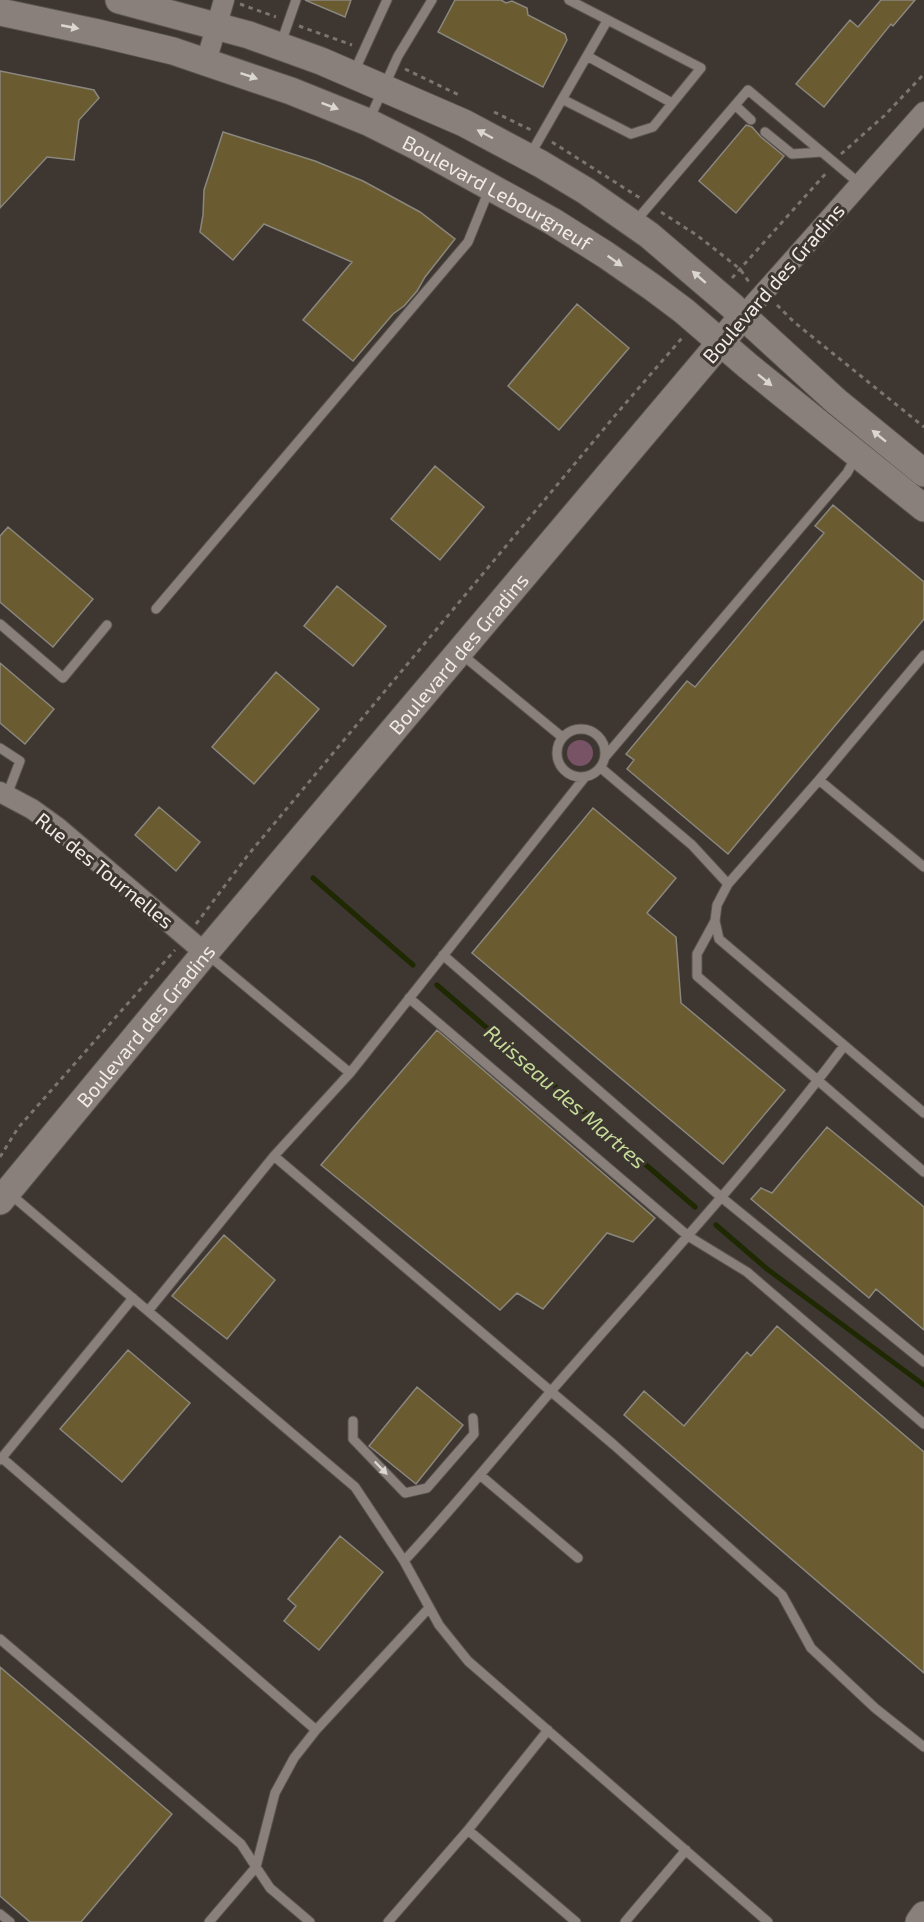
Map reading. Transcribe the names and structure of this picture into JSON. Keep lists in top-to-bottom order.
{
  "streets": {
    "main road": ["Boulevard Lebourgneuf", "Boulevard des Gradins"],
    "street": ["Rue des Tournelles"]
  },
  "crossings": [
    ["Boulevard Lebourgneuf", "Boulevard des Gradins"],
    ["Boulevard des Gradins", "Rue des Tournelles"]
  ],
  "water": ["Ruisseau des Martres"]
}
